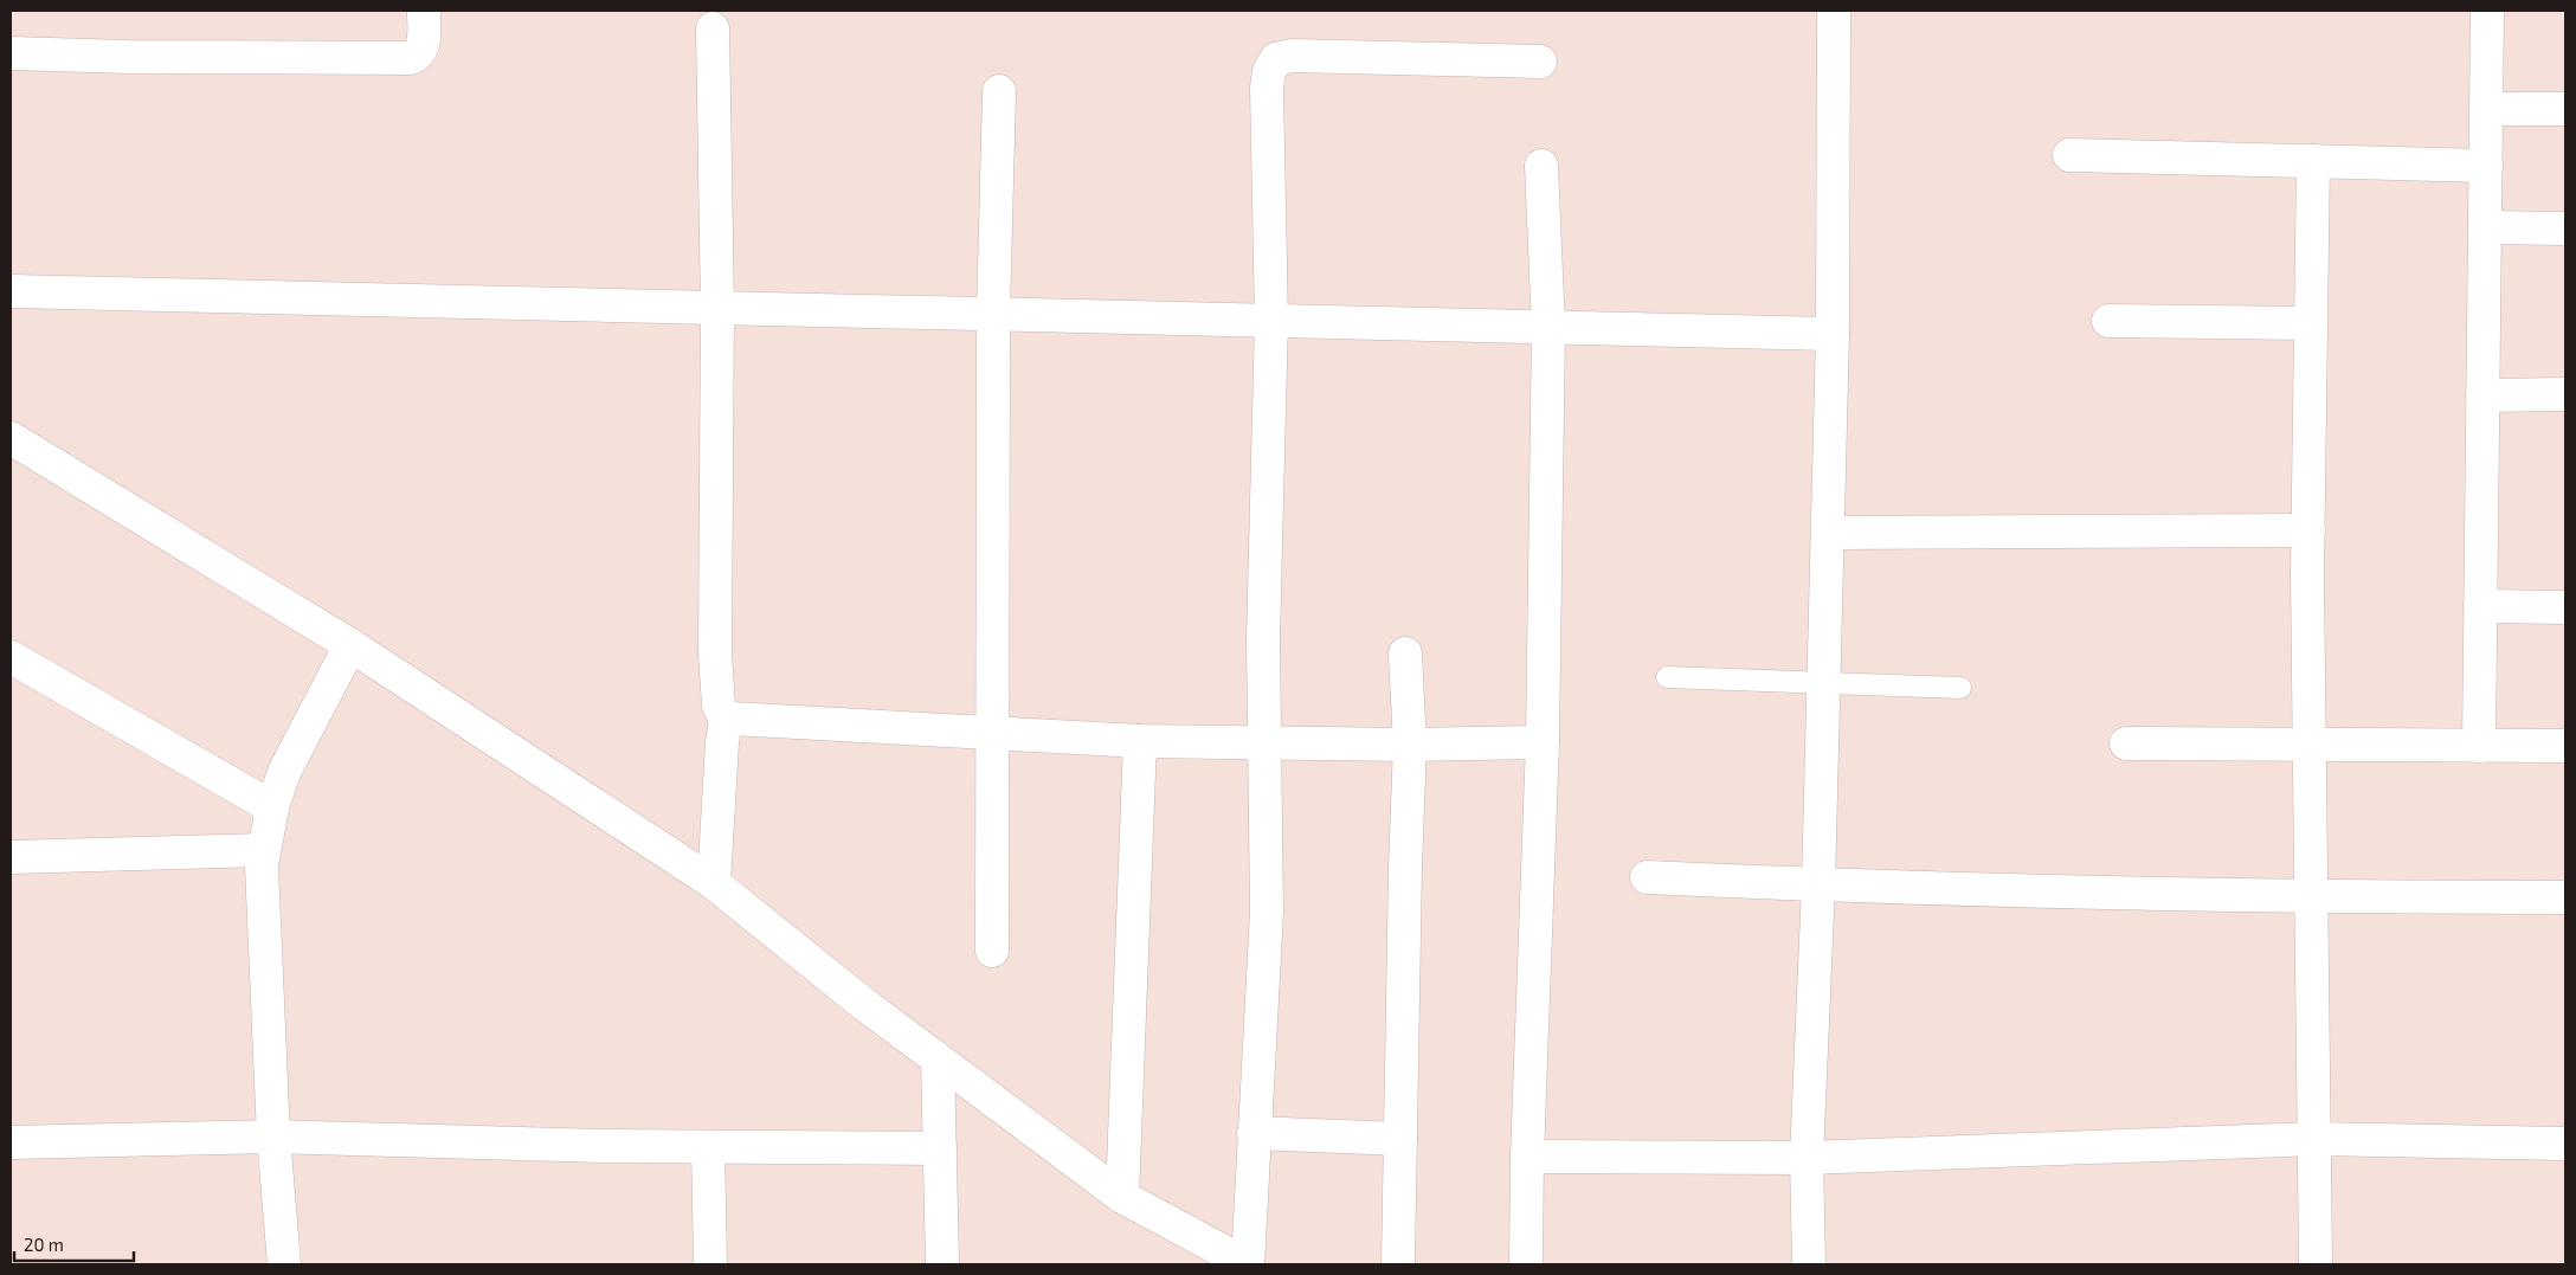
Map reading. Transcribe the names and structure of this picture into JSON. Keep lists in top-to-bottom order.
{
  "scale_bar": "20 m"
}
